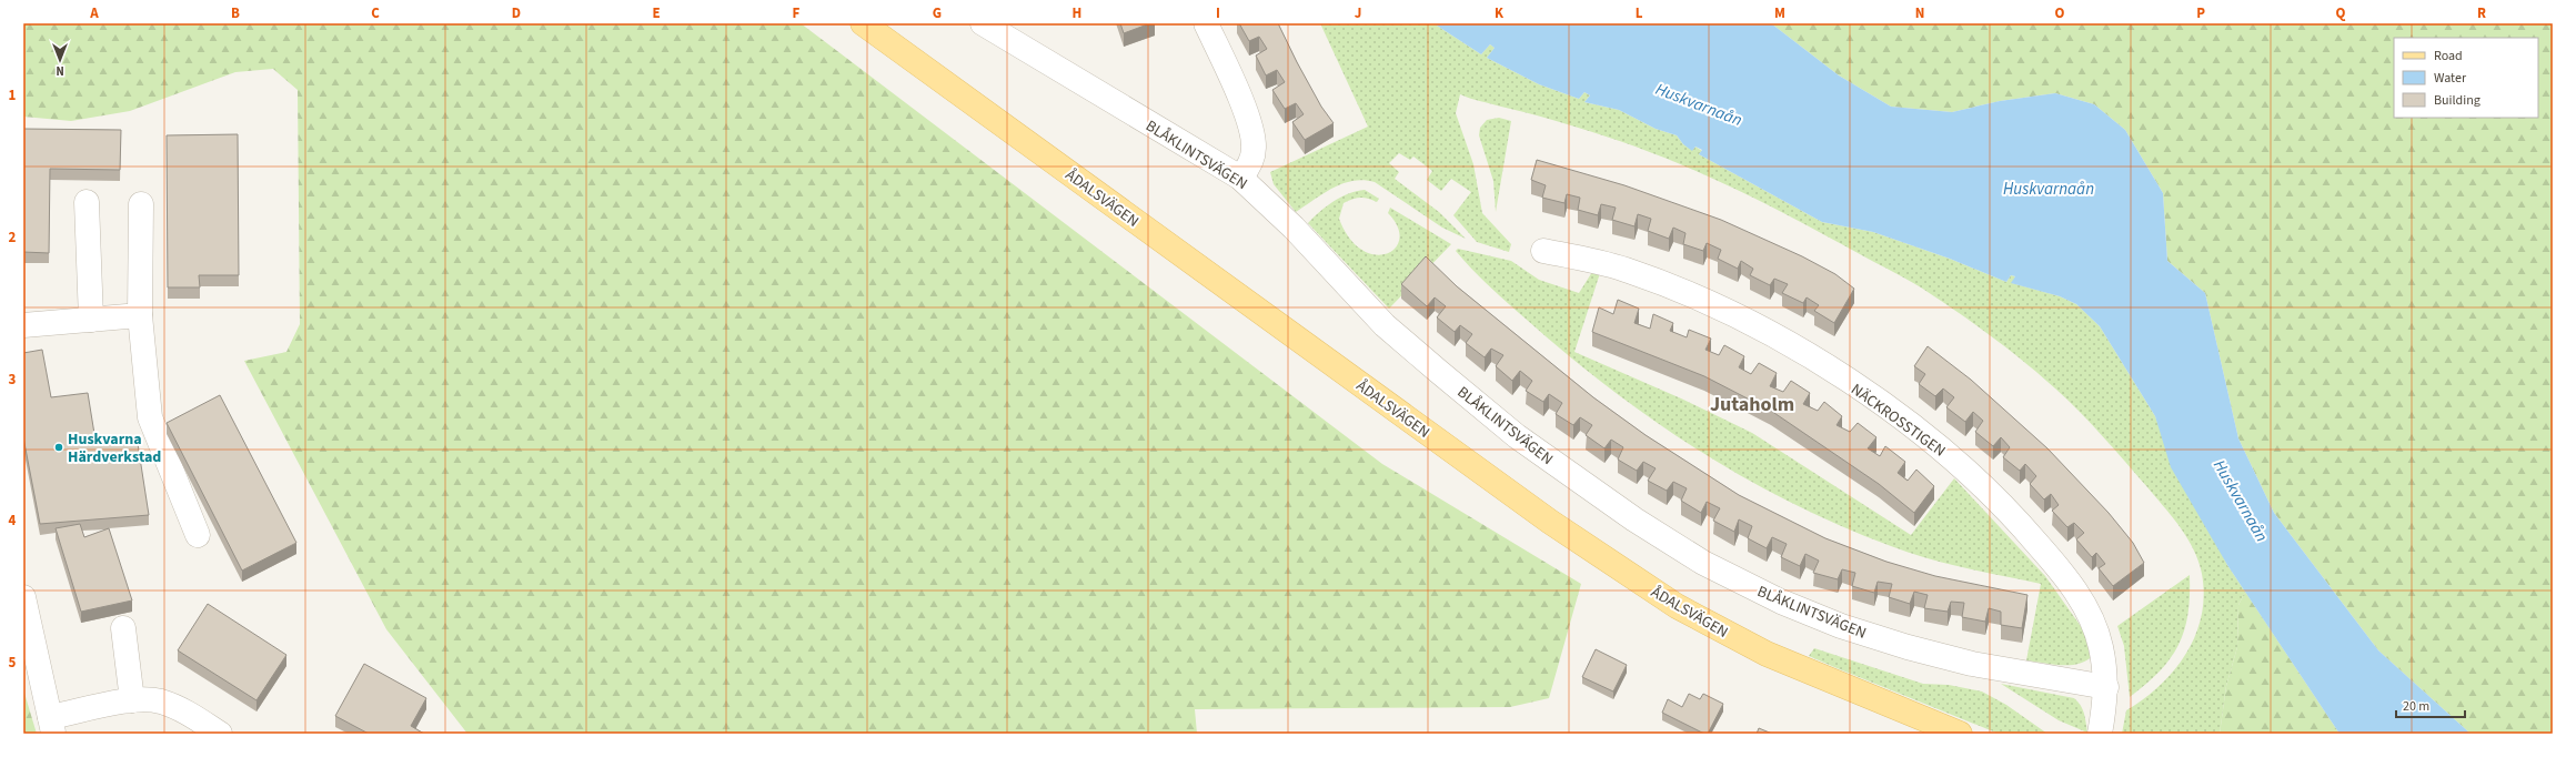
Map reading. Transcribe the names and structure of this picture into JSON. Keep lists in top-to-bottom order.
{
  "streets": {
    "main road": ["ÅDALSVÄGEN"],
    "street": ["BLÅKLINTSVÄGEN", "NÄCKROSSTIGEN"]
  },
  "crossings": [
    ["BLÅKLINTSVÄGEN", "NÄCKROSSTIGEN"]
  ],
  "districts": ["Jutaholm"],
  "water": ["Huskvarnaån"],
  "places": ["Huskvarna Härdverkstad"],
  "legend": ["Road", "Water", "Building"],
  "scale_bar": "20 m",
  "north": "bottom",
  "grid": {
    "columns": [
      "A",
      "B",
      "C",
      "D",
      "E",
      "F",
      "G",
      "H",
      "I",
      "J",
      "K",
      "L",
      "M",
      "N",
      "O",
      "P",
      "Q",
      "R"
    ],
    "rows": [
      "1",
      "2",
      "3",
      "4",
      "5"
    ]
  }
}
